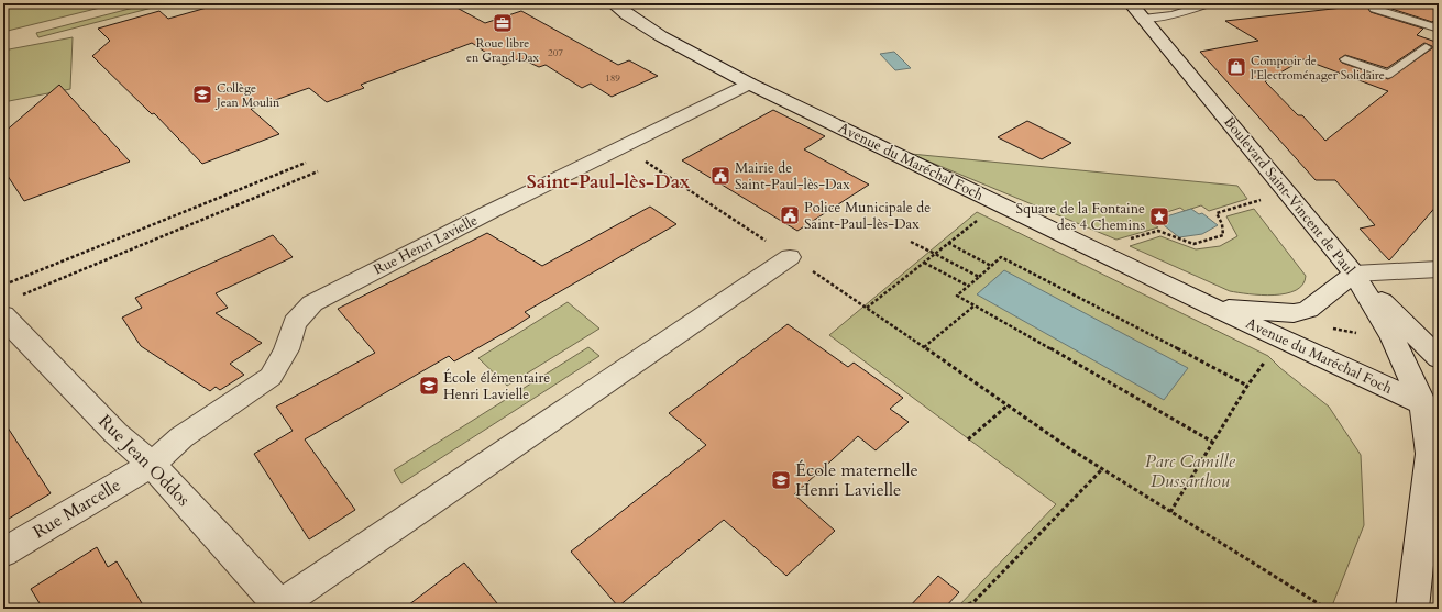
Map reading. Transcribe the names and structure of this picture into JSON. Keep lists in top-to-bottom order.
{
  "streets": {
    "main road": [
      "Avenue du Maréchal Foch",
      "Boulevard Saint-Vincent de Paul",
      "Rue Henri Lavielle",
      "Rue Jean Oddos",
      "Rue Marcelle"
    ]
  },
  "crossings": [
    ["Avenue du Maréchal Foch", "Boulevard Saint-Vincent de Paul"],
    ["Avenue du Maréchal Foch", "Rue Henri Lavielle"],
    ["Rue Henri Lavielle", "Rue Jean Oddos"],
    ["Rue Henri Lavielle", "Rue Marcelle"],
    ["Rue Jean Oddos", "Rue Marcelle"]
  ],
  "districts": ["Saint-Paul-lès-Dax"],
  "parks": ["Parc Camille Dussarthou"],
  "places": {
    "office": ["Roue libre en Grand Dax"],
    "shop": ["Comptoir de l'Electroménager Solidaire"],
    "school or university": ["Collège Jean Moulin", "École élémentaire Henri Lavielle", "École maternelle Henri Lavielle"],
    "public building": ["Mairie de Saint-Paul-lès-Dax", "Police Municipale de Saint-Paul-lès-Dax"],
    "place": ["Square de la Fontaine des 4 Chemins"]
  },
  "house_numbers": ["207", "189"]
}
